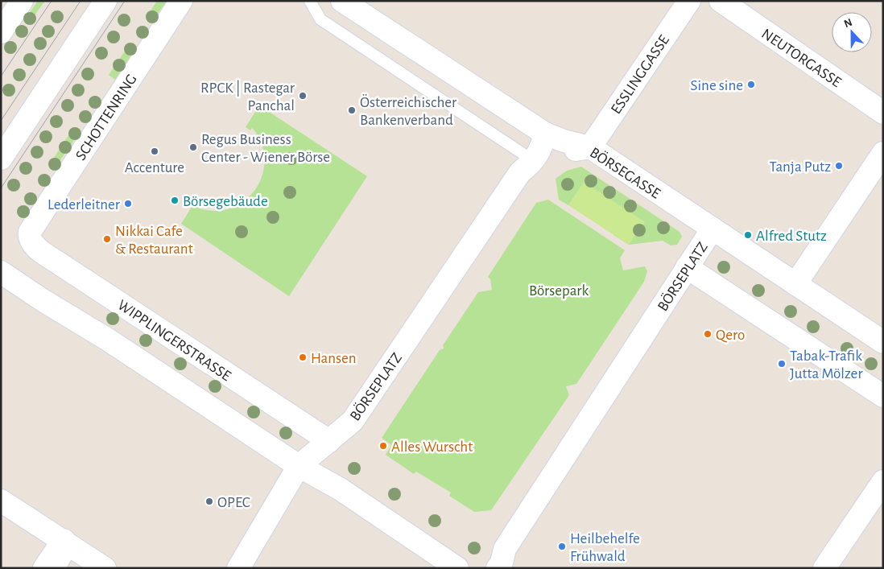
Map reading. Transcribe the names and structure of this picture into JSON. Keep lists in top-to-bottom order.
{
  "streets": {
    "street": [
      "NEUTORGASSE",
      "ESSLINGGASSE",
      "SCHOTTENRING",
      "BÖRSEGASSE",
      "BÖRSEPLATZ",
      "WIPPLINGERSTRASSE"
    ]
  },
  "crossings": [
    ["ESSLINGGASSE", "BÖRSEGASSE"],
    ["ESSLINGGASSE", "BÖRSEPLATZ"],
    ["SCHOTTENRING", "WIPPLINGERSTRASSE"],
    ["BÖRSEGASSE", "BÖRSEPLATZ"],
    ["BÖRSEPLATZ", "WIPPLINGERSTRASSE"]
  ],
  "parks": ["Börsepark"],
  "places": [
    "Sine sine",
    "RPCK | Rastegar Panchal",
    "Österreichischer Bankenverband",
    "Regus Business Center - Wiener Börse",
    "Accenture",
    "Tanja Putz",
    "Börsegebäude",
    "Lederleitner",
    "Alfred Stutz",
    "Nikkai Cafe & Restaurant",
    "Qero",
    "Hansen",
    "Tabak-Trafik Jutta Mölzer",
    "Alles Wurscht",
    "OPEC",
    "Heilbehelfe Frühwald"
  ],
  "north": "top"
}
